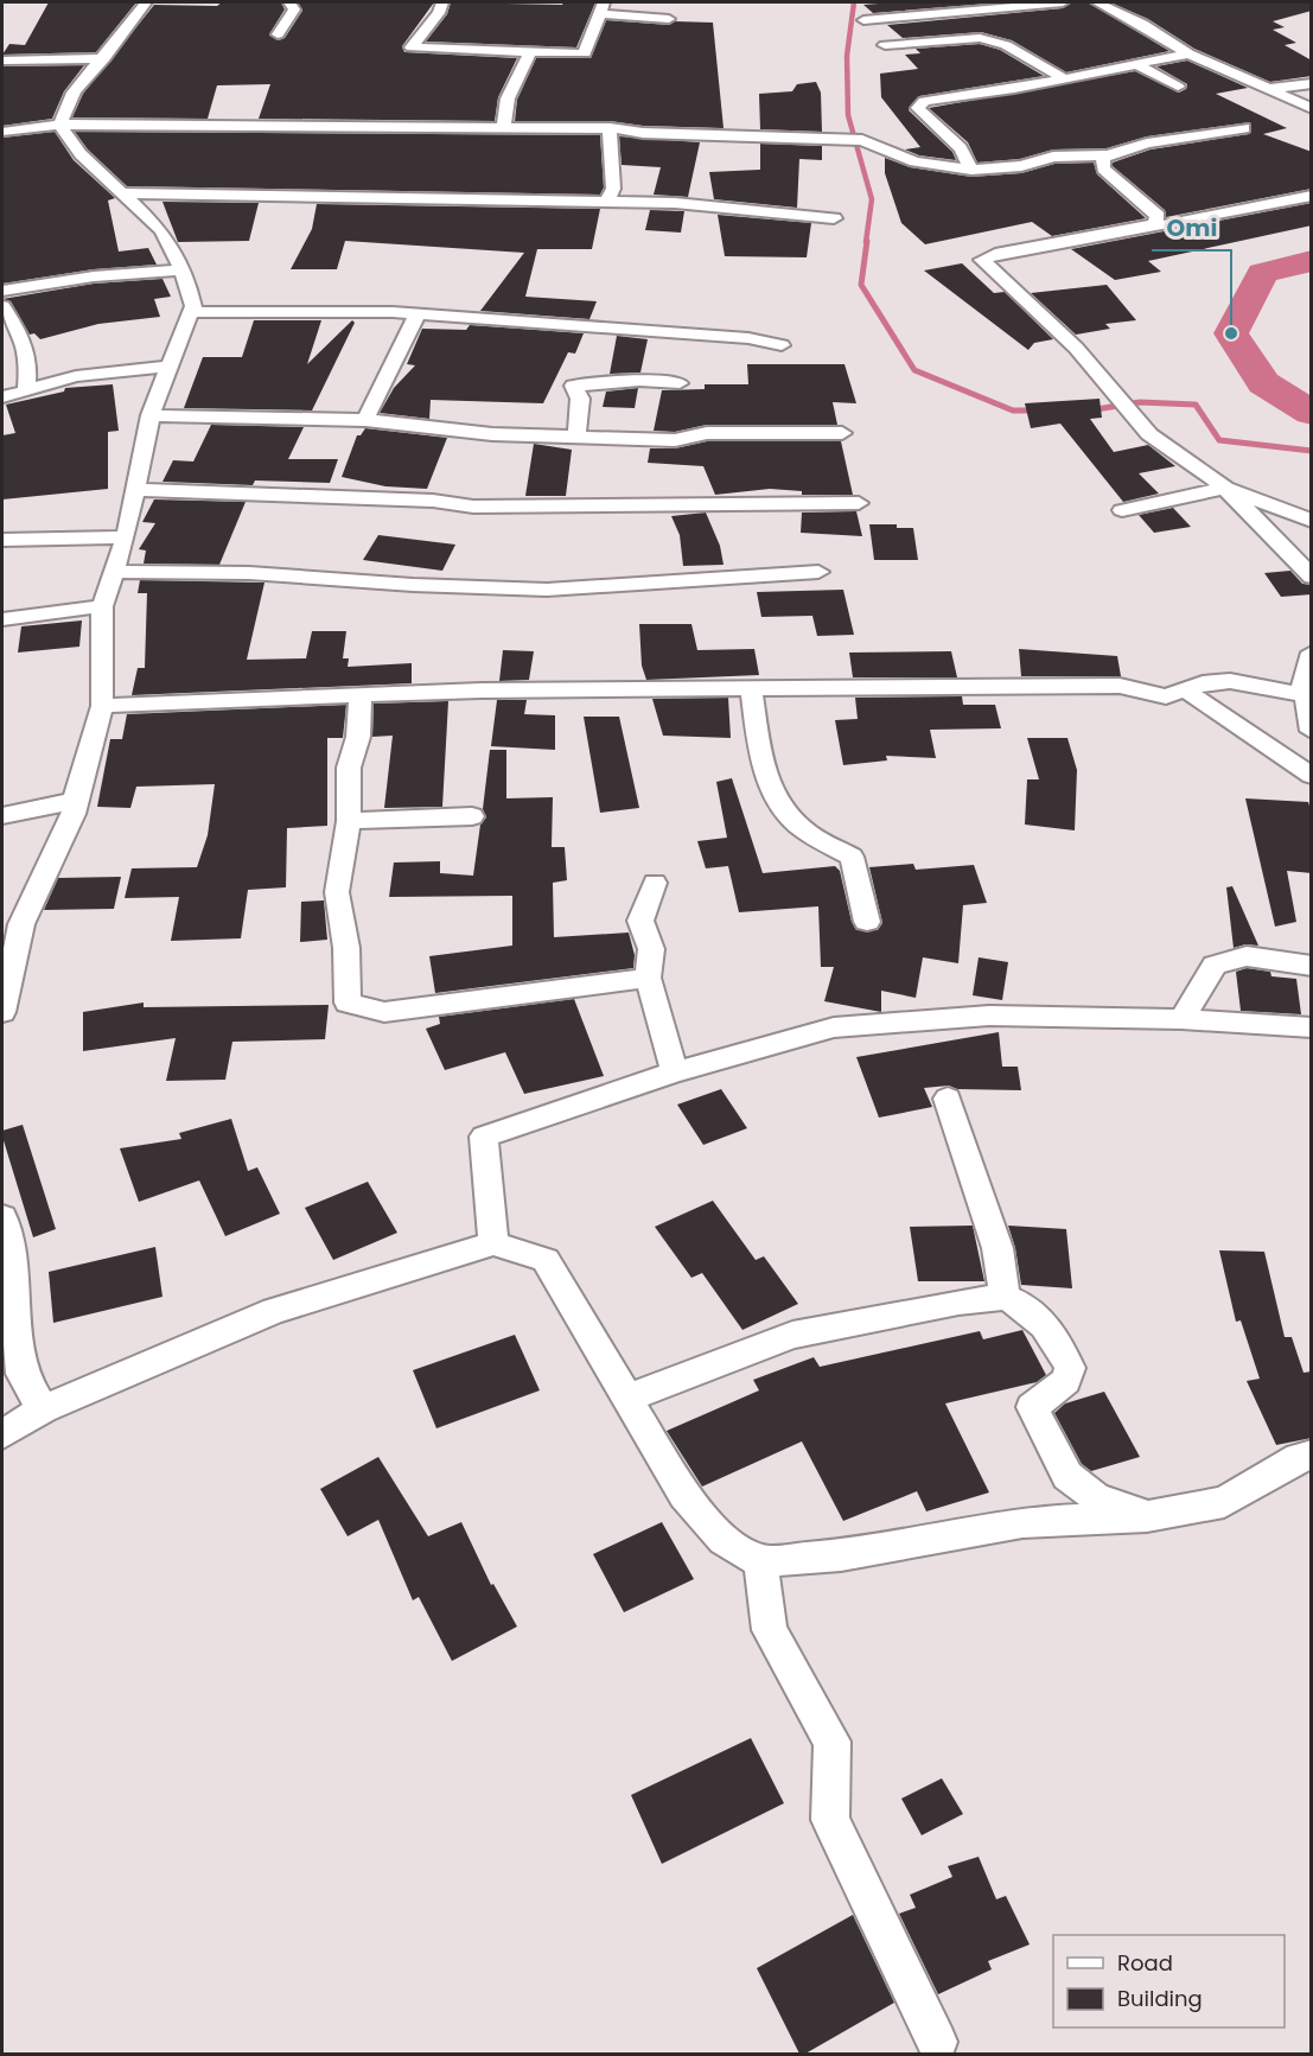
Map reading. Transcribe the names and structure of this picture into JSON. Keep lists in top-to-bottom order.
{
  "places": ["Omi"],
  "legend": ["Road", "Building"]
}
